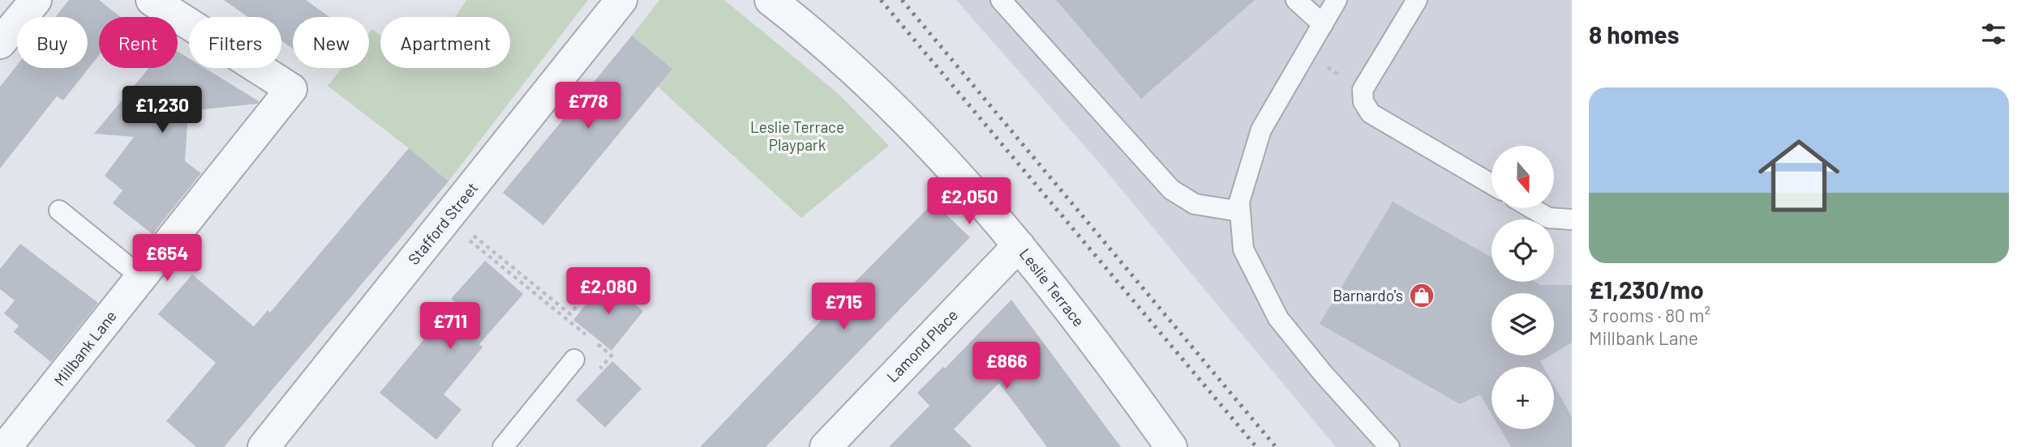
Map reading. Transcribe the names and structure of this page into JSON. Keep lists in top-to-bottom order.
{
  "streets": {
    "street": [
      "Stafford Street",
      "Leslie Terrace",
      "Lamond Place",
      "Millbank Lane"
    ]
  },
  "crossings": [
    ["Leslie Terrace", "Lamond Place"]
  ],
  "parks": ["Leslie Terrace Playpark"],
  "places": {
    "shop": ["Barnardo's"]
  },
  "north": "bottom",
  "page": {
    "heading": "8 homes",
    "chip": [
      "Buy",
      "Rent",
      "Filters",
      "New",
      "Apartment"
    ],
    "list": [
      {
        "name": "£1,230/mo",
        "note": "3 rooms · 80 m² · Millbank Lane"
      }
    ],
    "price": [
      "£778",
      "£1,230",
      "£2,050",
      "£654",
      "£2,080",
      "£715",
      "£711",
      "£866"
    ],
    "map_buttons": "+"
  }
}
